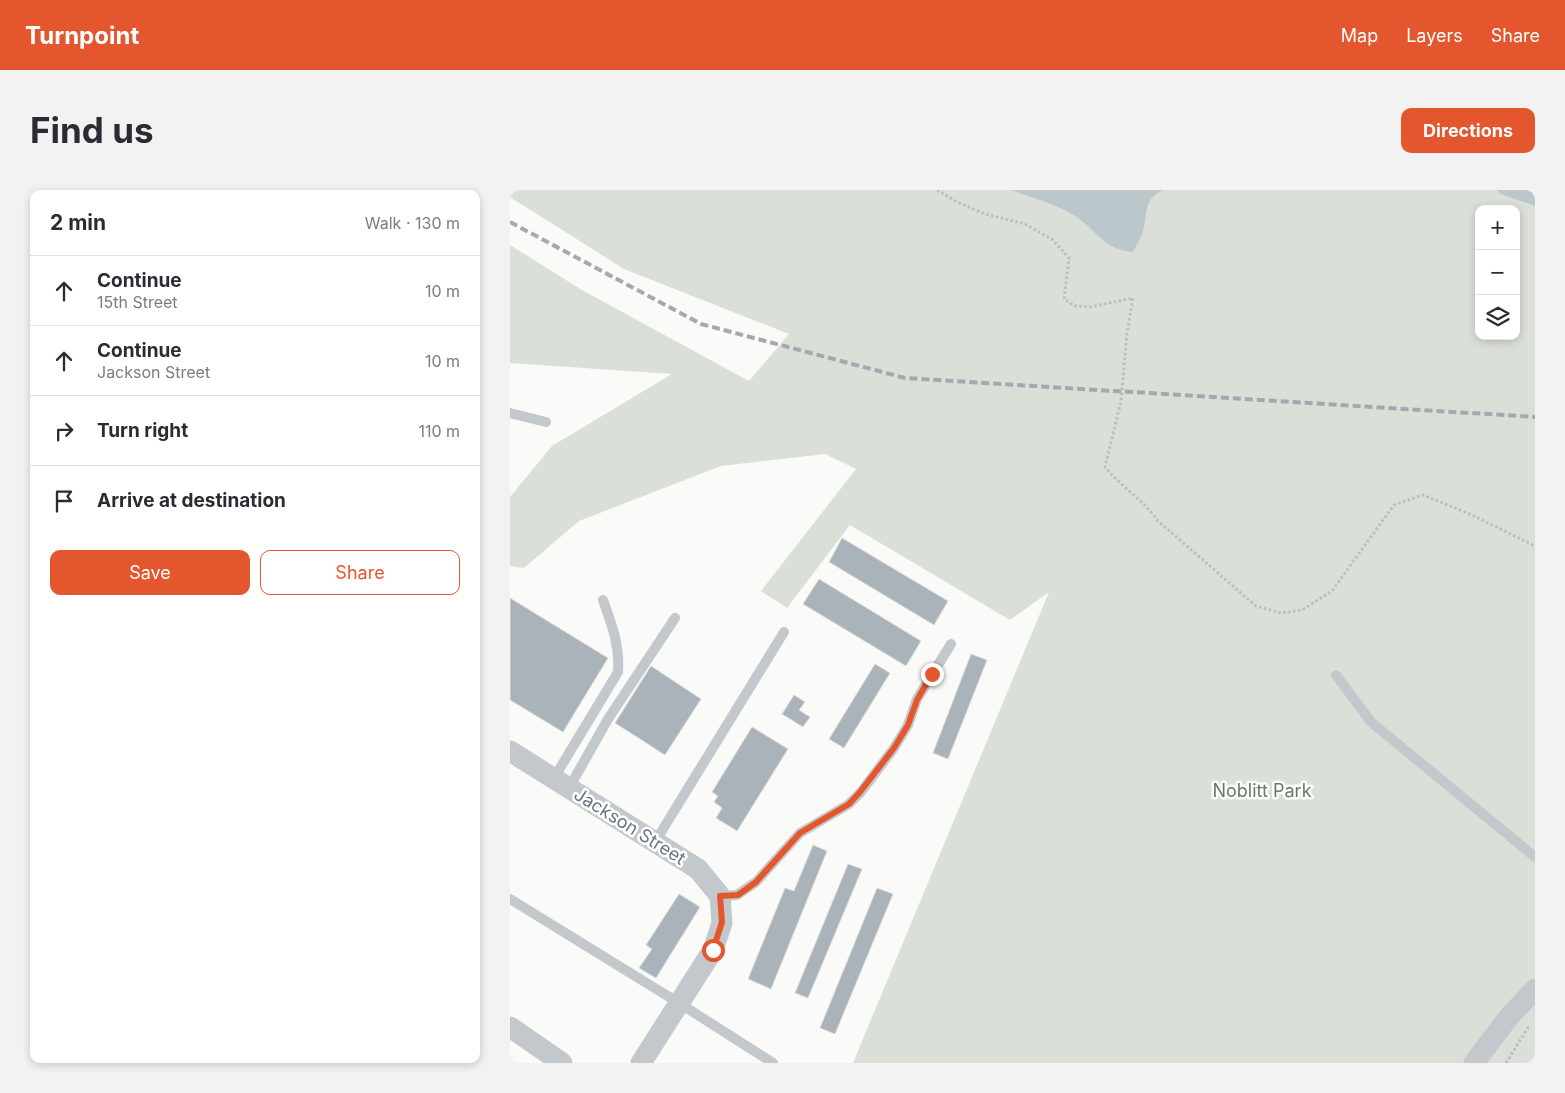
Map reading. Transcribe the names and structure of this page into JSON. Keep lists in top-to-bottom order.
{
  "streets": {
    "street": ["Jackson Street"]
  },
  "parks": ["Noblitt Park"],
  "page": {
    "header": "Turnpoint",
    "nav": ["Map", "Layers", "Share"],
    "buttons": [
      "Directions",
      ["Save", "Share"]
    ],
    "title": "Find us",
    "heading": ["2 min", "Walk · 130 m"],
    "map_buttons": ["+", "−"],
    "list": [
      ["Continue", "15th Street", "10 m"],
      ["Continue", "Jackson Street", "10 m"],
      ["Turn right", "110 m"],
      "Arrive at destination"
    ]
  }
}
